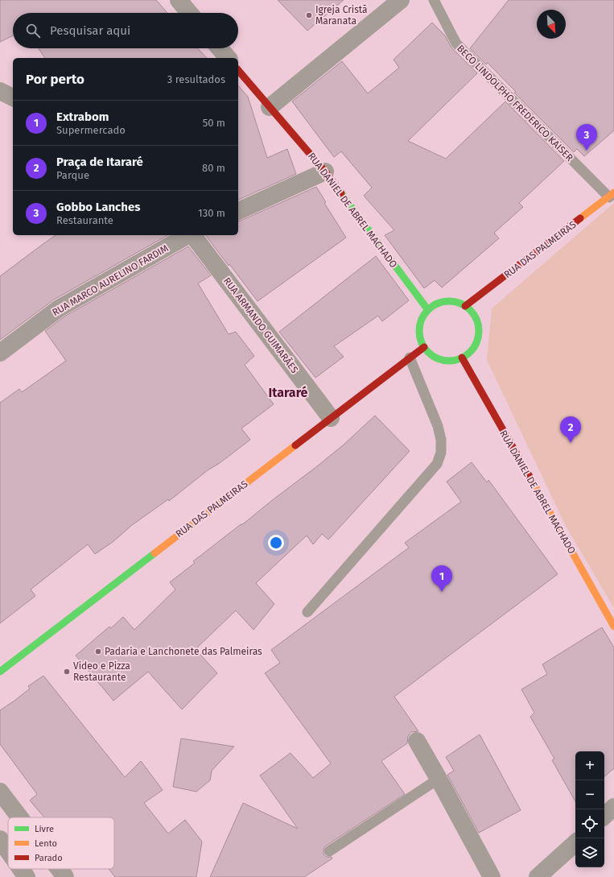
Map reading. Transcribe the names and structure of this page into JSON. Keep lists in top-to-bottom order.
{
  "streets": {
    "street": [
      "RUA DANIEL DE ABREL MACHADO",
      "RUA DAS PALMEIRAS",
      "RUA MARCO AURELINO FARDIM",
      "RUA ARMANDO GUIMARÃES"
    ],
    "lane": ["BECO LINDOLPHO FREDERICO KAISER"]
  },
  "crossings": [
    ["BECO LINDOLPHO FREDERICO KAISER", "RUA DAS PALMEIRAS"],
    ["RUA DANIEL DE ABREL MACHADO", "RUA DAS PALMEIRAS"],
    ["RUA DAS PALMEIRAS", "RUA ARMANDO GUIMARÃES"]
  ],
  "districts": ["Itararé"],
  "places": ["Igreja Cristã Maranata", "Padaria e Lanchonete das Palmeiras", "Video e Pizza Restaurante"],
  "legend": ["Livre", "Lento", "Parado"],
  "north": "bottom right",
  "page": {
    "search": "Pesquisar aqui",
    "heading": ["Por perto", "3 resultados"],
    "list": [
      {
        "mark": "1",
        "name": "Extrabom",
        "note": "Supermercado",
        "value": "50 m"
      },
      {
        "mark": "2",
        "name": "Praça de Itararé",
        "note": "Parque",
        "value": "80 m"
      },
      {
        "mark": "3",
        "name": "Gobbo Lanches",
        "note": "Restaurante",
        "value": "130 m"
      }
    ],
    "pins": ["3", "2", "1"],
    "map_buttons": ["+", "−"]
  }
}
